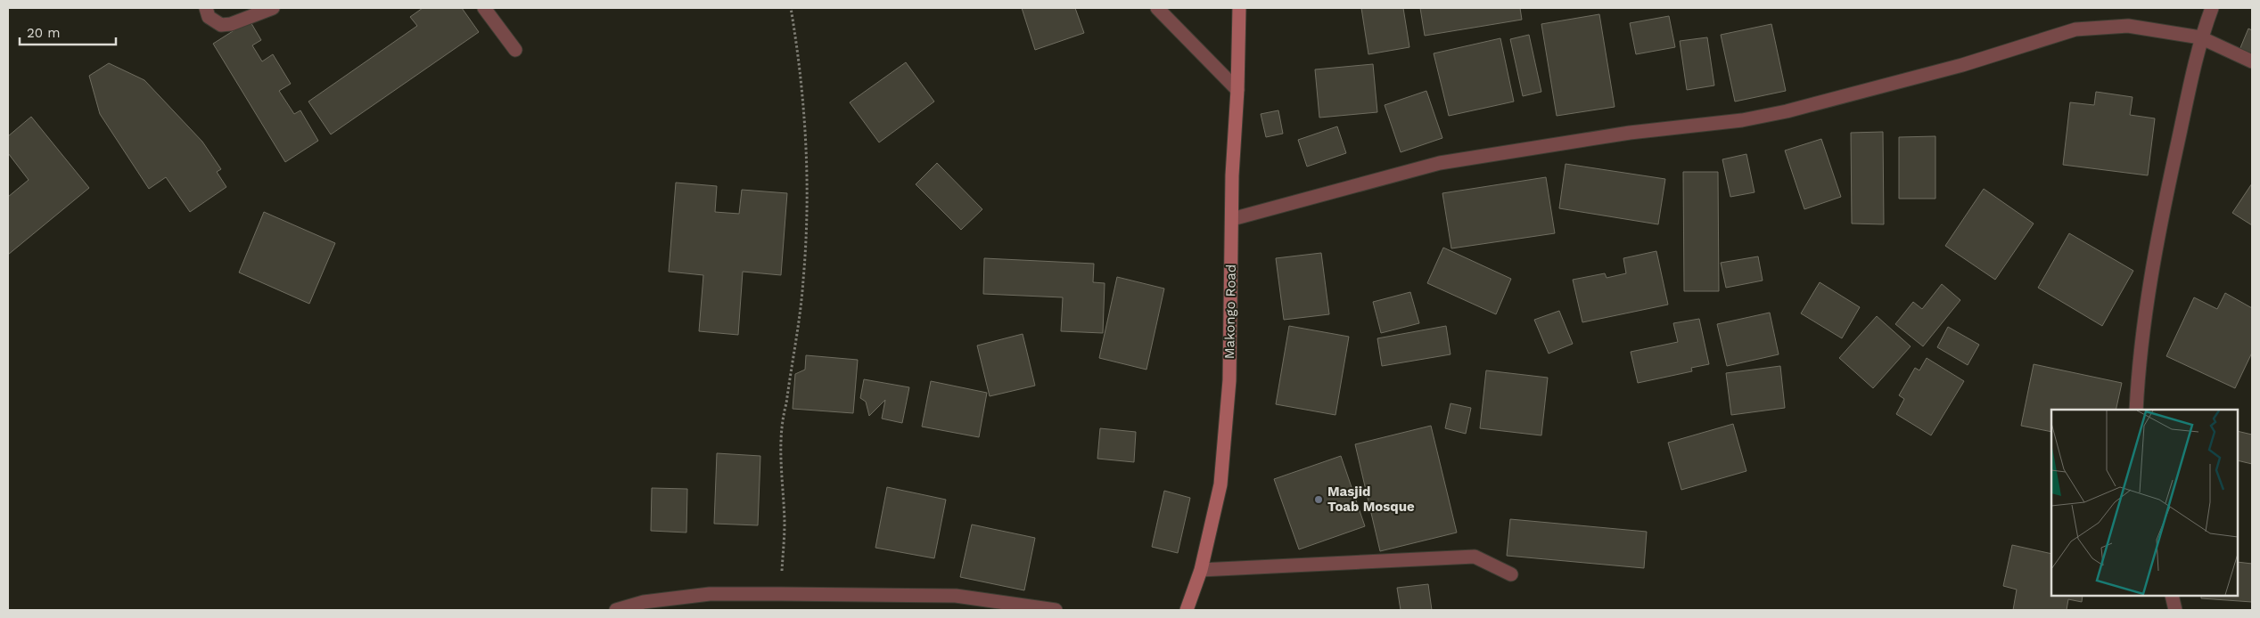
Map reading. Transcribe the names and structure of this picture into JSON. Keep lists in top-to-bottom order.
{
  "streets": {
    "street": ["Makongo Road"]
  },
  "places": ["Masjid Toab Mosque"],
  "scale_bar": "20 m"
}
